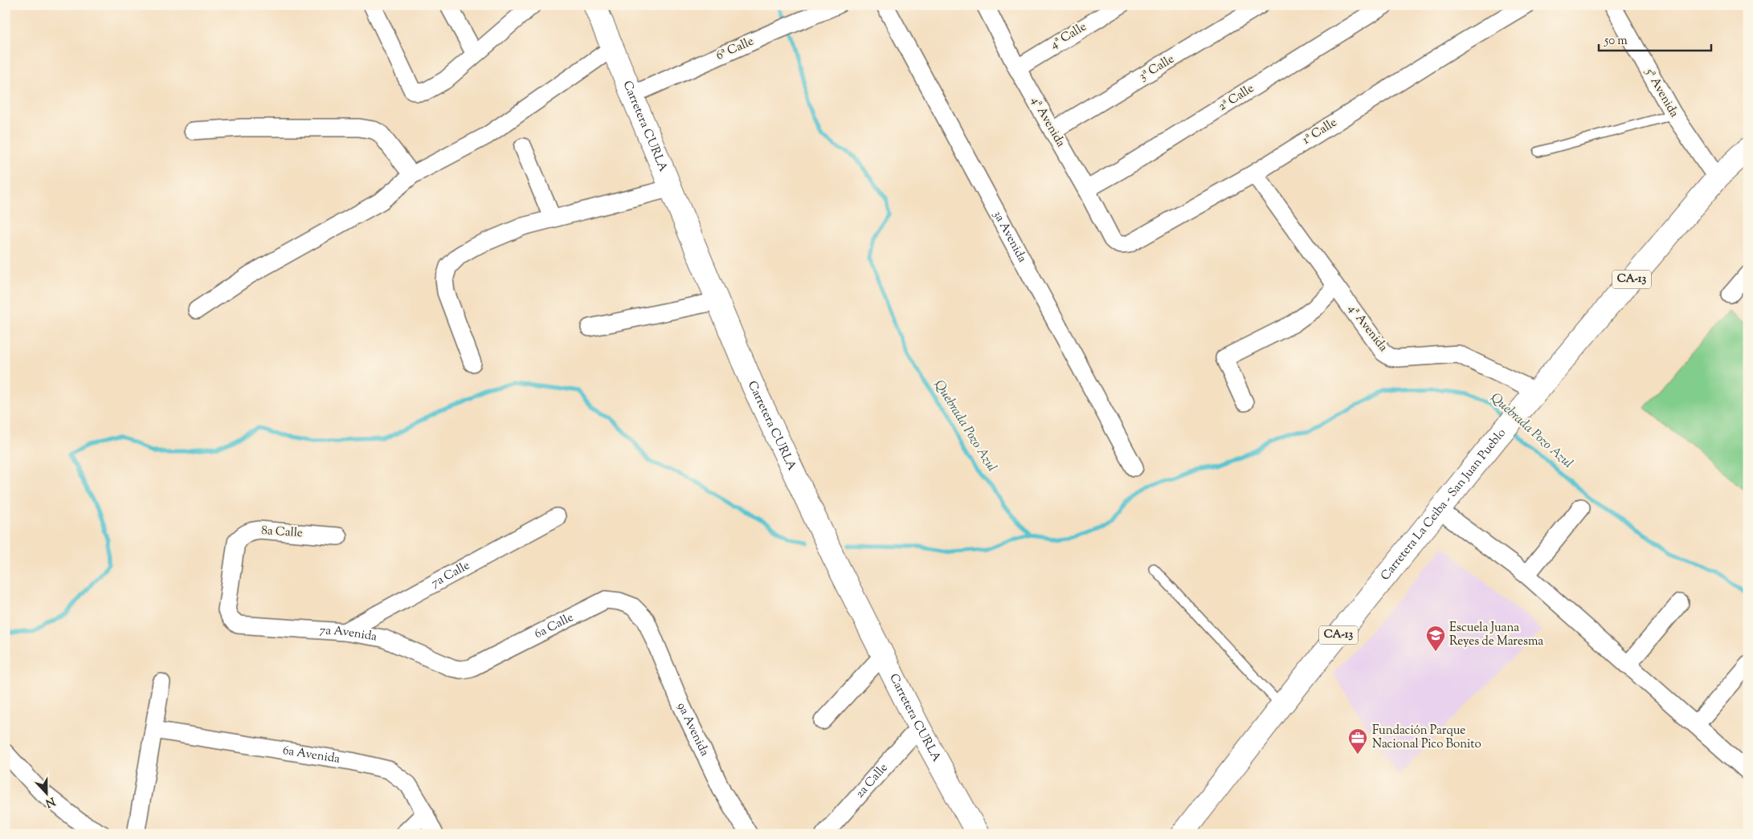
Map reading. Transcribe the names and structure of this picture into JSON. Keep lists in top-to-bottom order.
{
  "streets": {
    "main road": ["Carretera CURLA", "CA-13", "Carretera La Ceiba - San Juan Pueblo"],
    "street": [
      "4ª Calle",
      "6ª Calle",
      "3ª Calle",
      "5ª Avenida",
      "2ª Calle",
      "4ª Avenida",
      "1ª Calle",
      "3a Avenida",
      "8a Calle",
      "7a Calle",
      "6a Calle",
      "7a Avenida",
      "9a Avenida",
      "6a Avenida",
      "2a Calle"
    ]
  },
  "crossings": [
    ["4ª Calle", "4ª Avenida"],
    ["6ª Calle", "Carretera CURLA"],
    ["3ª Calle", "4ª Avenida"],
    ["5ª Avenida", "Carretera La Ceiba - San Juan Pueblo"],
    ["2ª Calle", "4ª Avenida"],
    ["4ª Avenida", "1ª Calle"],
    ["4ª Avenida", "Carretera La Ceiba - San Juan Pueblo"],
    ["Carretera CURLA", "2a Calle"],
    ["8a Calle", "7a Avenida"],
    ["7a Calle", "7a Avenida"],
    ["6a Calle", "7a Avenida"],
    ["6a Calle", "9a Avenida"]
  ],
  "water": ["Quebrada Pozo Azul"],
  "places": {
    "school or university": ["Escuela Juana Reyes de Maresma"],
    "office": ["Fundación Parque Nacional Pico Bonito"]
  },
  "scale_bar": "50 m",
  "north": "bottom"
}
